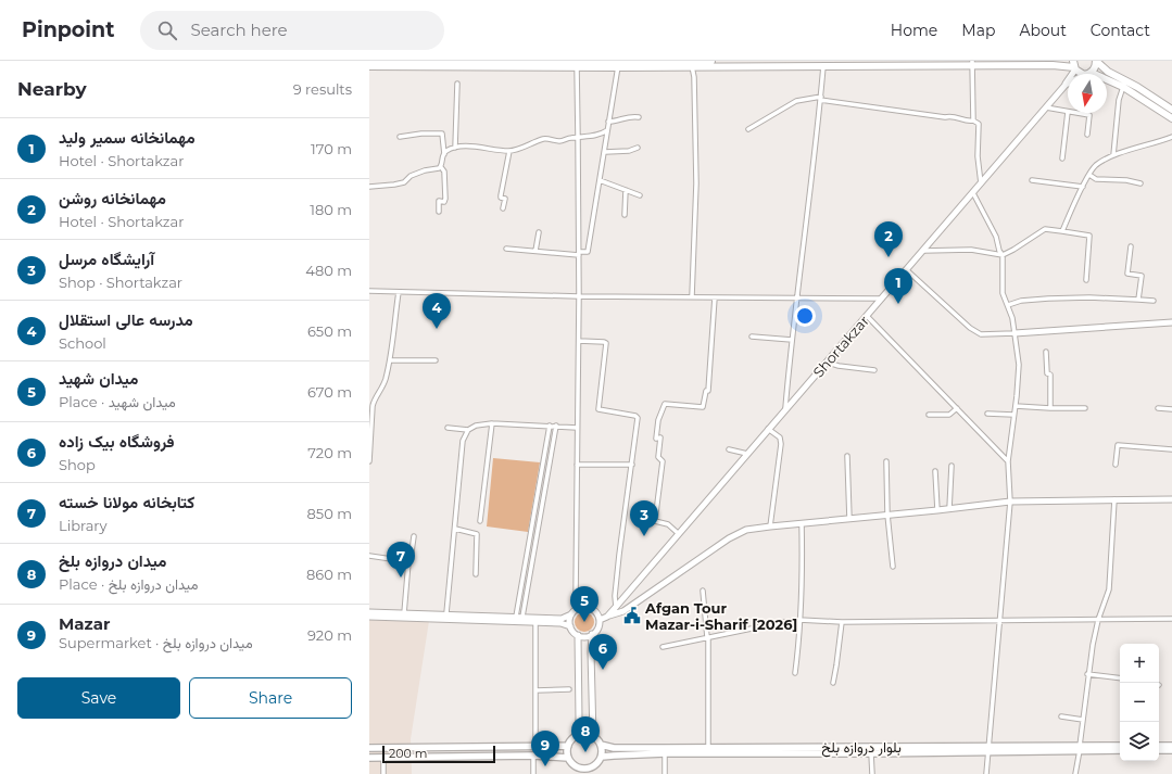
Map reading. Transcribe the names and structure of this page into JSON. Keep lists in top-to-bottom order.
{
  "streets": {
    "main road": ["بلوار دروازه بلخ"],
    "street": ["Shortakzar"]
  },
  "places": {
    "public building": ["Afgan Tour Mazar-i-Sharif [2026]"]
  },
  "scale_bar": "200 m",
  "north": "bottom",
  "page": {
    "header": "Pinpoint",
    "search": "Search here",
    "nav": [
      "Home",
      "Map",
      "About",
      "Contact"
    ],
    "heading": ["Nearby", "9 results"],
    "list": [
      {
        "mark": "1",
        "name": "مهمانخانه سمیر ولید",
        "note": "Hotel · Shortakzar",
        "value": "170 m"
      },
      {
        "mark": "2",
        "name": "مهمانخانه روشن",
        "note": "Hotel · Shortakzar",
        "value": "180 m"
      },
      {
        "mark": "3",
        "name": "آرایشگاه مرسل",
        "note": "Shop · Shortakzar",
        "value": "480 m"
      },
      {
        "mark": "4",
        "name": "مدرسه عالی استقلال",
        "note": "School",
        "value": "650 m"
      },
      {
        "mark": "5",
        "name": "میدان شهید",
        "note": "Place · میدان شهید",
        "value": "670 m"
      },
      {
        "mark": "6",
        "name": "فروشگاه بیک زاده",
        "note": "Shop",
        "value": "720 m"
      },
      {
        "mark": "7",
        "name": "کتابخانه مولانا خسته",
        "note": "Library",
        "value": "850 m"
      },
      {
        "mark": "8",
        "name": "میدان دروازه بلخ",
        "note": "Place · میدان دروازه بلخ",
        "value": "860 m"
      },
      {
        "mark": "9",
        "name": "Mazar",
        "note": "Supermarket · میدان دروازه بلخ",
        "value": "920 m"
      }
    ],
    "pins": [
      "2",
      "1",
      "4",
      "3",
      "7",
      "5",
      "6",
      "8",
      "9"
    ],
    "map_buttons": ["+", "−"],
    "buttons": ["Save", "Share"],
    "scale": "200 m"
  }
}
